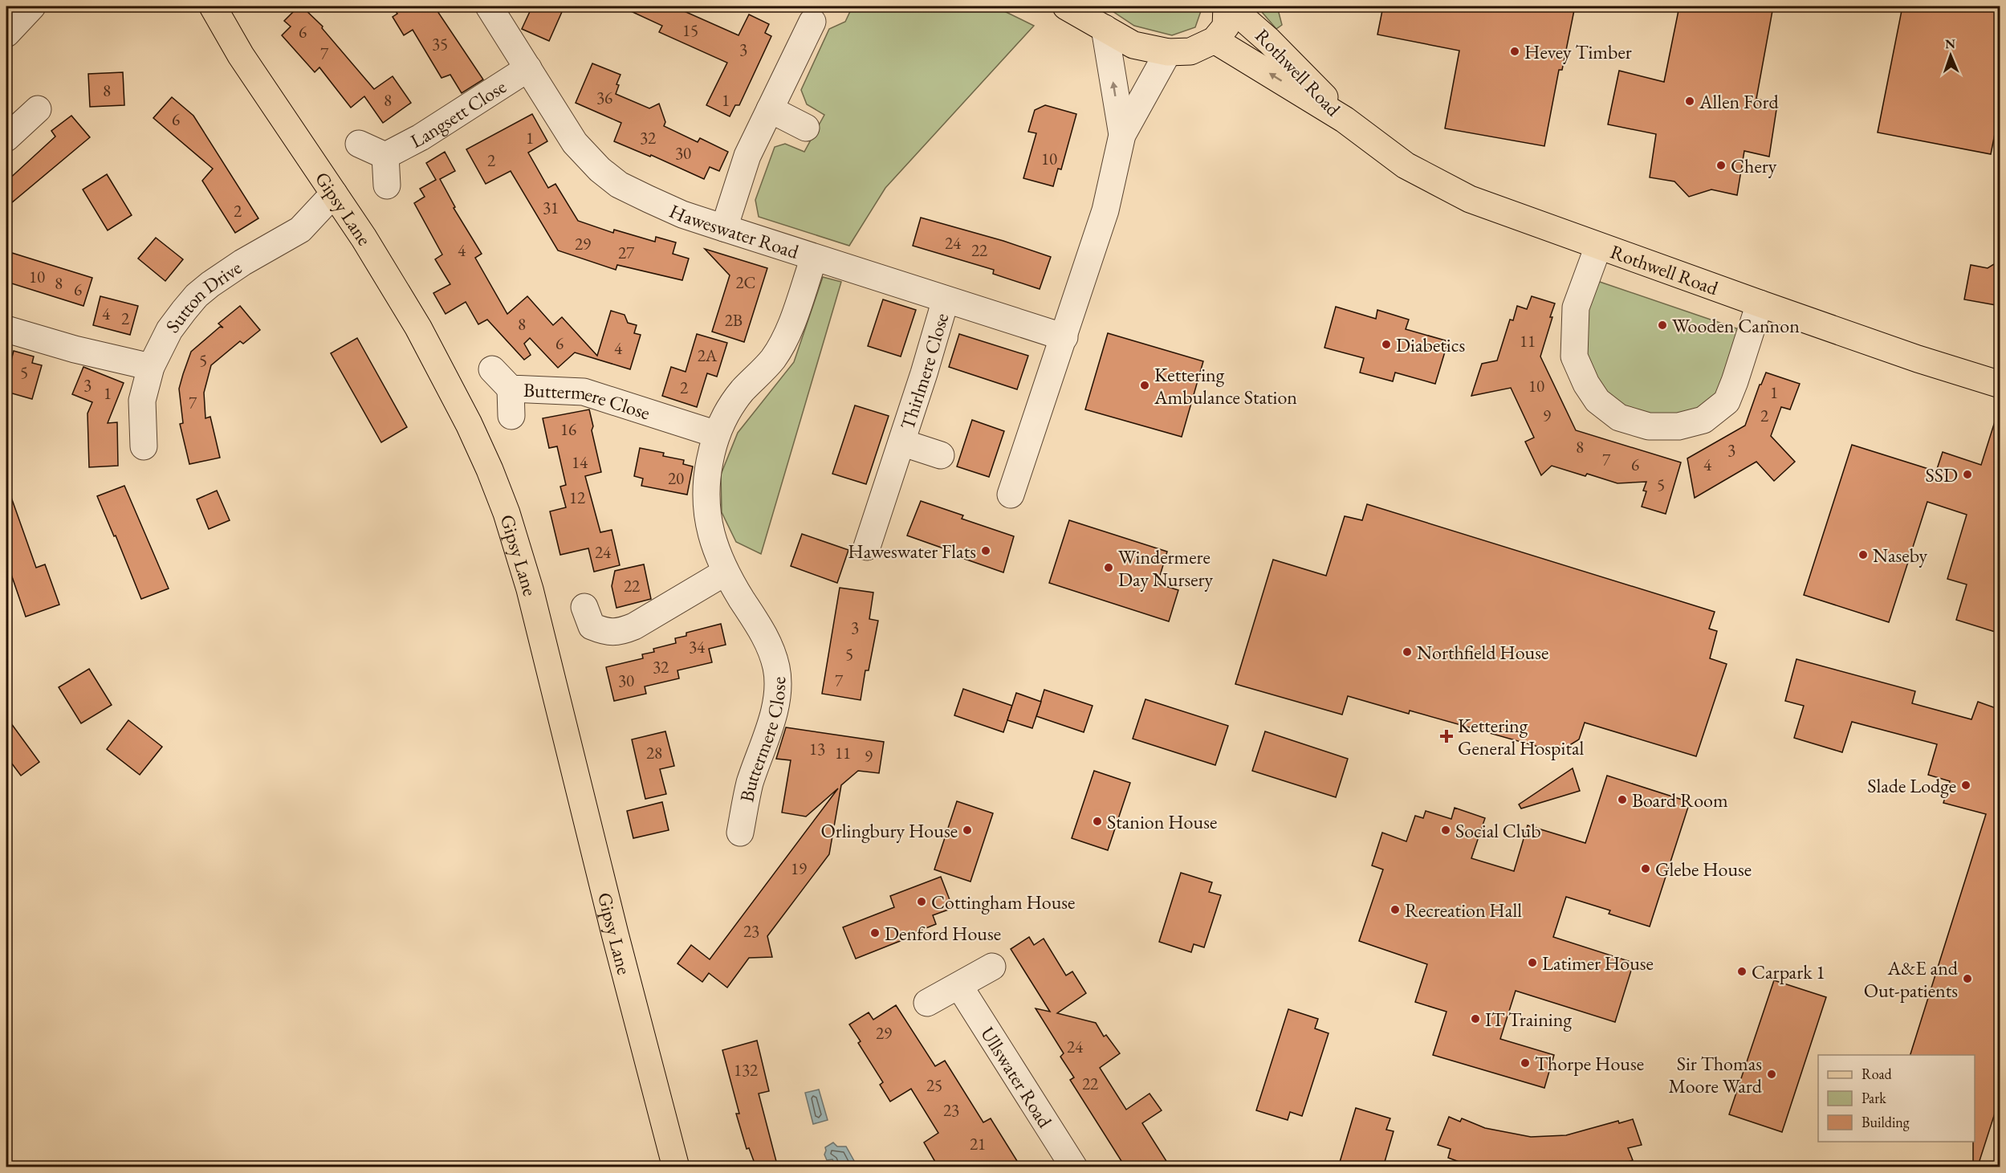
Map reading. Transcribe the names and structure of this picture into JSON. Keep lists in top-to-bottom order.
{
  "streets": {
    "main road": ["Rothwell Road", "Gipsy Lane"],
    "street": [
      "Langsett Close",
      "Haweswater Road",
      "Sutton Drive",
      "Thirlmere Close",
      "Buttermere Close",
      "Ullswater Road"
    ]
  },
  "crossings": [
    ["Langsett Close", "Haweswater Road"],
    ["Gipsy Lane", "Sutton Drive"],
    ["Haweswater Road", "Thirlmere Close"],
    ["Haweswater Road", "Buttermere Close"]
  ],
  "places": {
    "other": [
      "Hevey Timber",
      "Allen Ford",
      "Chery",
      "Wooden Cannon",
      "Diabetics",
      "Kettering Ambulance Station",
      "SSD",
      "Haweswater Flats",
      "Naseby",
      "Windermere Day Nursery",
      "Northfield House",
      "Slade Lodge",
      "Board Room",
      "Stanion House",
      "Orlingbury House",
      "Social Club",
      "Glebe House",
      "Cottingham House",
      "Recreation Hall",
      "Denford House",
      "Latimer House",
      "Carpark 1",
      "A&E and Out-patients",
      "IT Training",
      "Thorpe House",
      "Sir Thomas Moore Ward"
    ],
    "health": ["Kettering General Hospital"]
  },
  "house_numbers": [
    "15",
    "6",
    "35",
    "3",
    "7",
    "8",
    "36",
    "8",
    "1",
    "6",
    "1",
    "32",
    "30",
    "10",
    "2",
    "31",
    "2",
    "24",
    "29",
    "4",
    "22",
    "27",
    "10",
    "2C",
    "8",
    "6",
    "4",
    "2",
    "2B",
    "8",
    "11",
    "6",
    "4",
    "2A",
    "5",
    "5",
    "3",
    "10",
    "2",
    "1",
    "1",
    "7",
    "9",
    "2",
    "16",
    "8",
    "3",
    "7",
    "14",
    "6",
    "4",
    "20",
    "5",
    "12",
    "24",
    "22",
    "3",
    "34",
    "5",
    "32",
    "30",
    "7",
    "13",
    "28",
    "11",
    "9",
    "19",
    "23",
    "29",
    "24",
    "132",
    "22",
    "25",
    "23",
    "21"
  ],
  "legend": ["Road", "Park", "Building"],
  "north": "top"
}
